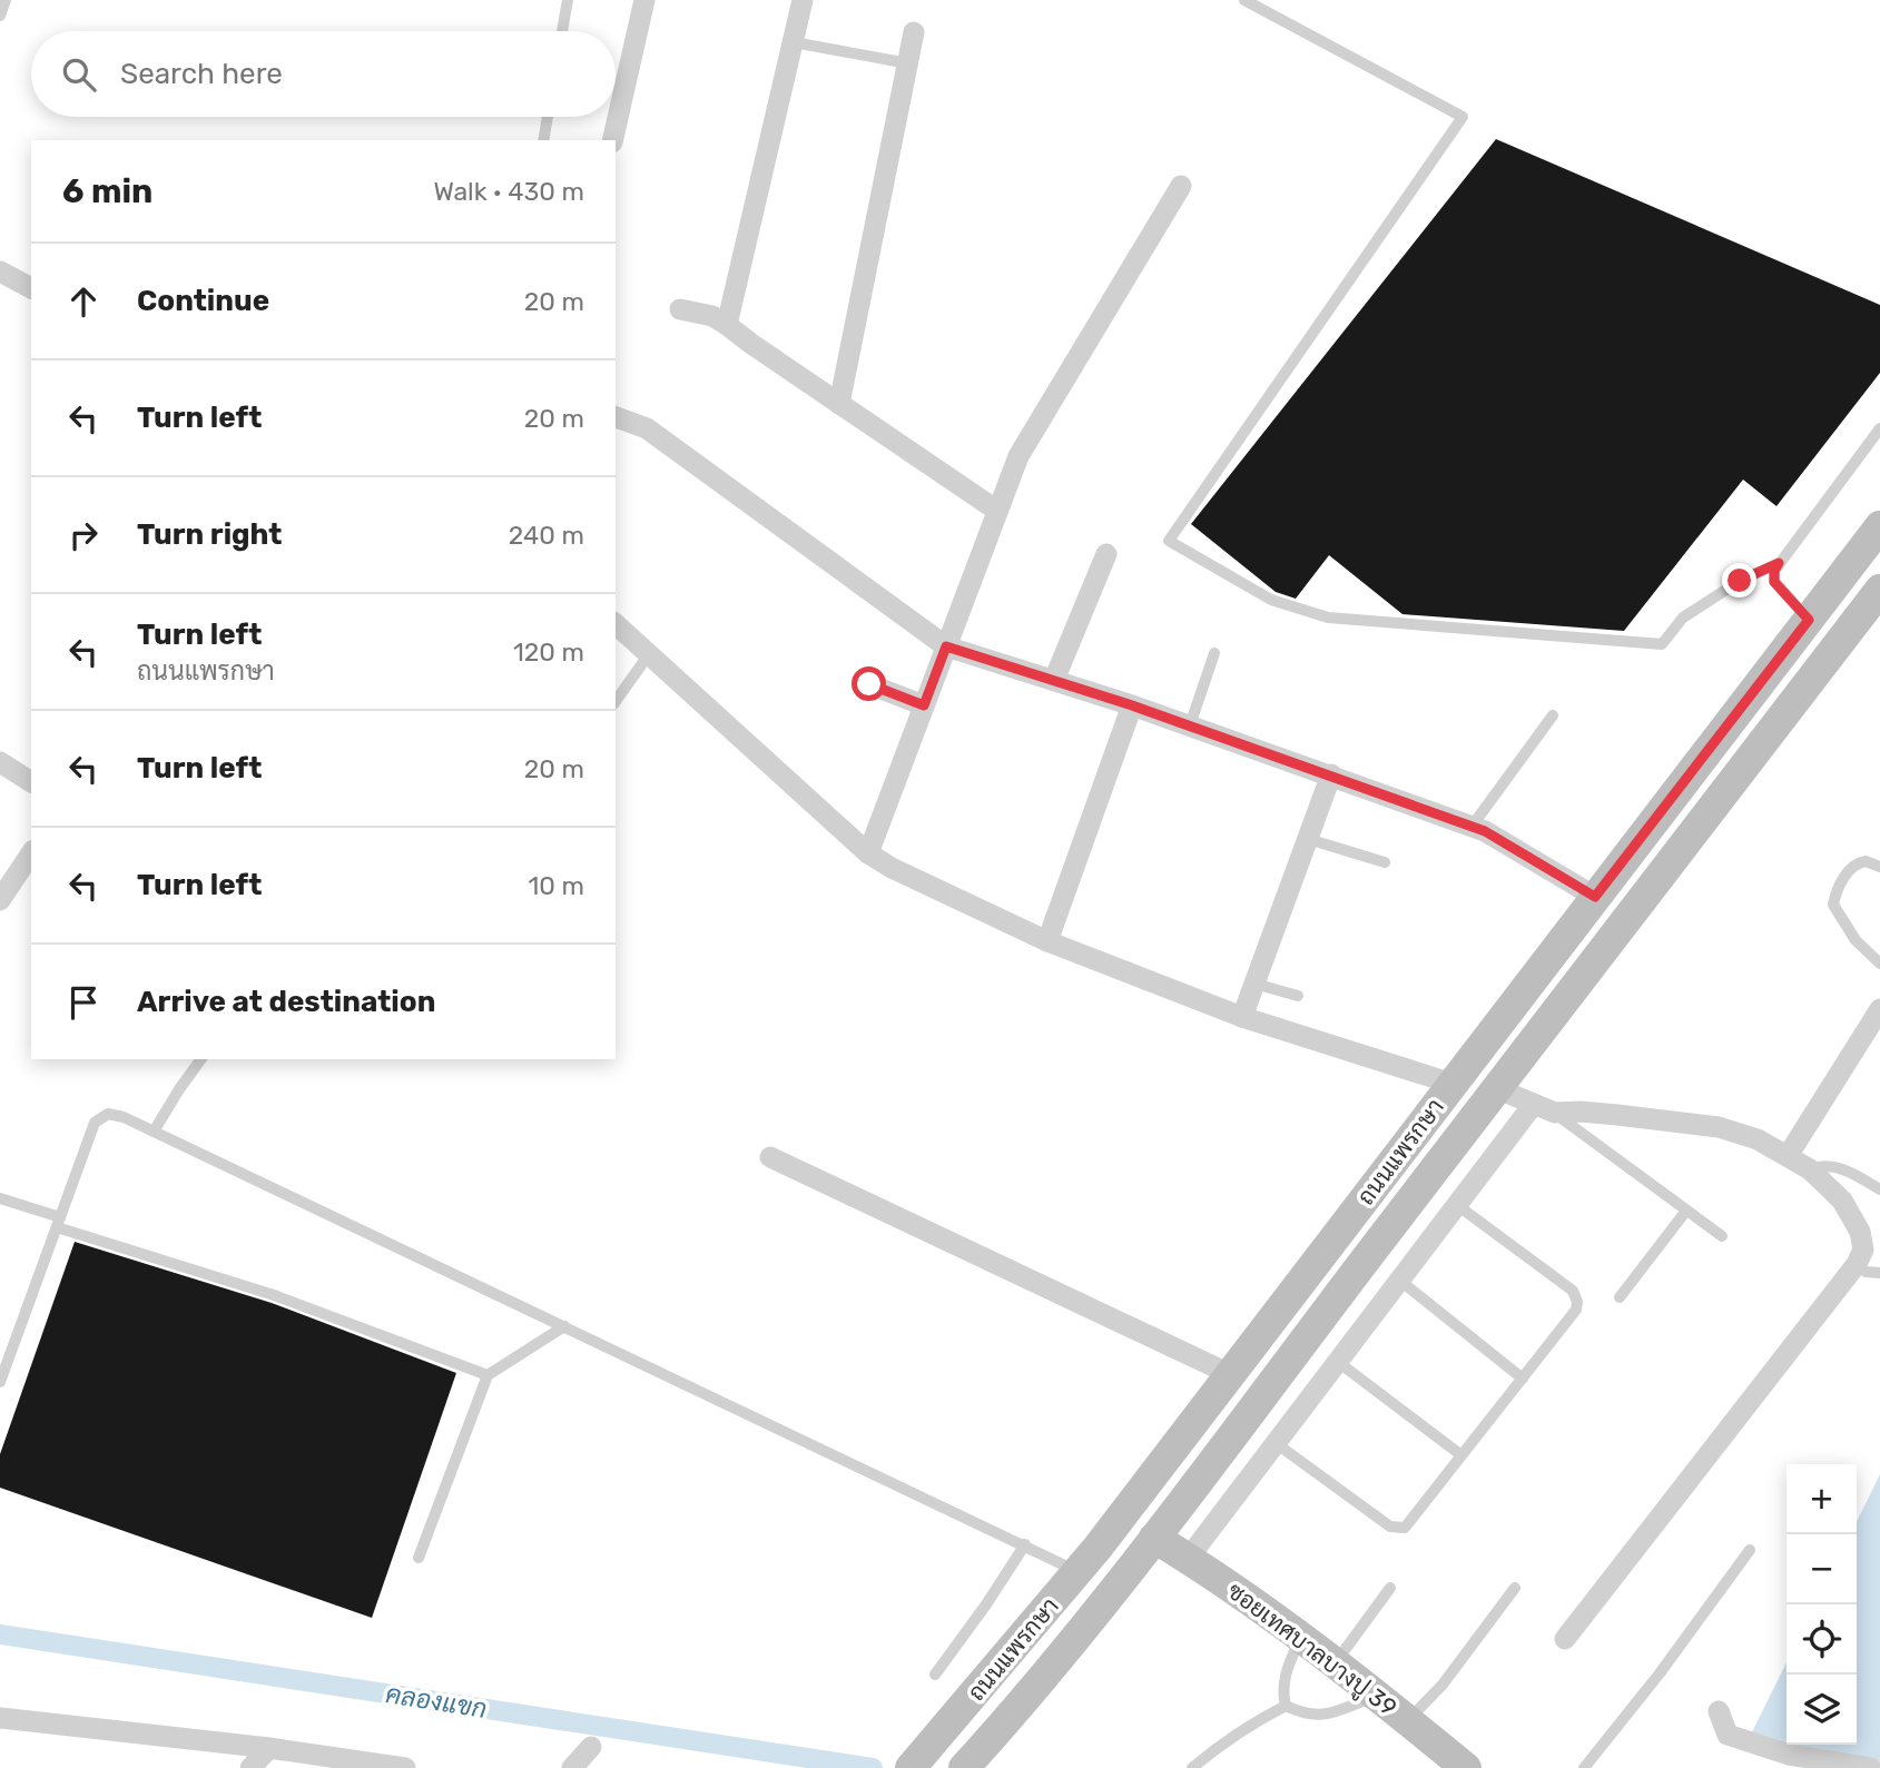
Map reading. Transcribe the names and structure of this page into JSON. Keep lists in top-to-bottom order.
{
  "streets": {
    "main road": ["ถนนแพรกษา", "ซอยเทศบาลบางปู 39"]
  },
  "crossings": [
    ["ถนนแพรกษา", "ซอยเทศบาลบางปู 39"]
  ],
  "water": ["คลองแขก"],
  "page": {
    "search": "Search here",
    "heading": ["6 min", "Walk · 430 m"],
    "list": [
      ["Continue", "20 m"],
      ["Turn left", "20 m"],
      ["Turn right", "240 m"],
      ["Turn left", "ถนนแพรกษา", "120 m"],
      ["Turn left", "20 m"],
      ["Turn left", "10 m"],
      "Arrive at destination"
    ],
    "map_buttons": ["+", "−"]
  }
}
